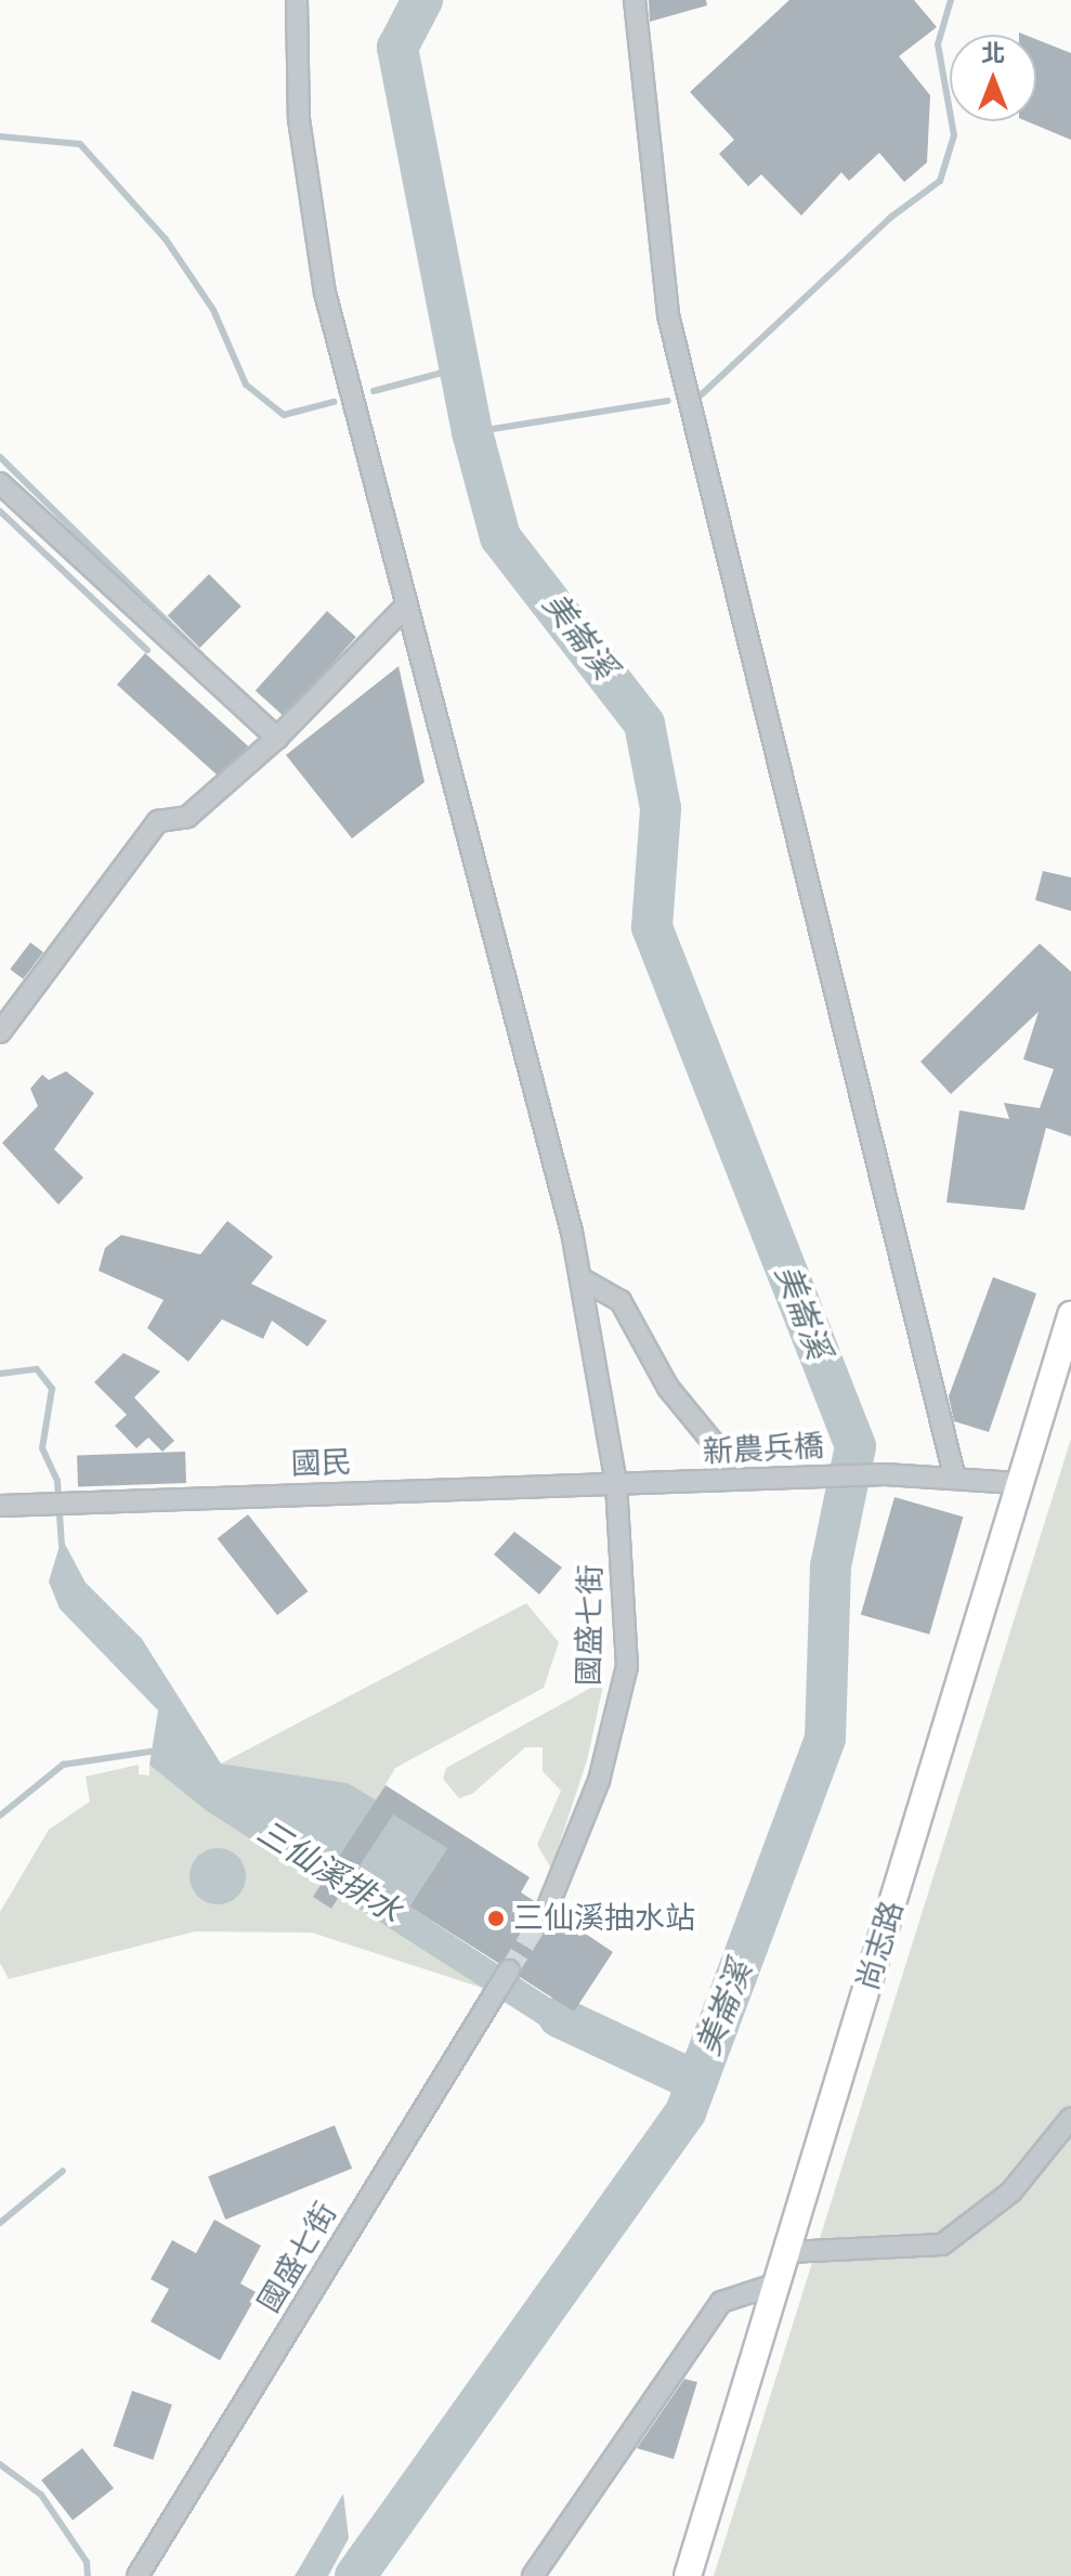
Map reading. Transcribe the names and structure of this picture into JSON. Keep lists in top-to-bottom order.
{
  "streets": {
    "street": [
      "新農兵橋",
      "國民",
      "國盛七街",
      "尚志路"
    ]
  },
  "crossings": [
    ["新農兵橋", "國民"],
    ["新農兵橋", "尚志路"],
    ["國民", "國盛七街"]
  ],
  "water": ["美崙溪", "三仙溪排水"],
  "places": ["三仙溪抽水站"],
  "north": "top"
}
